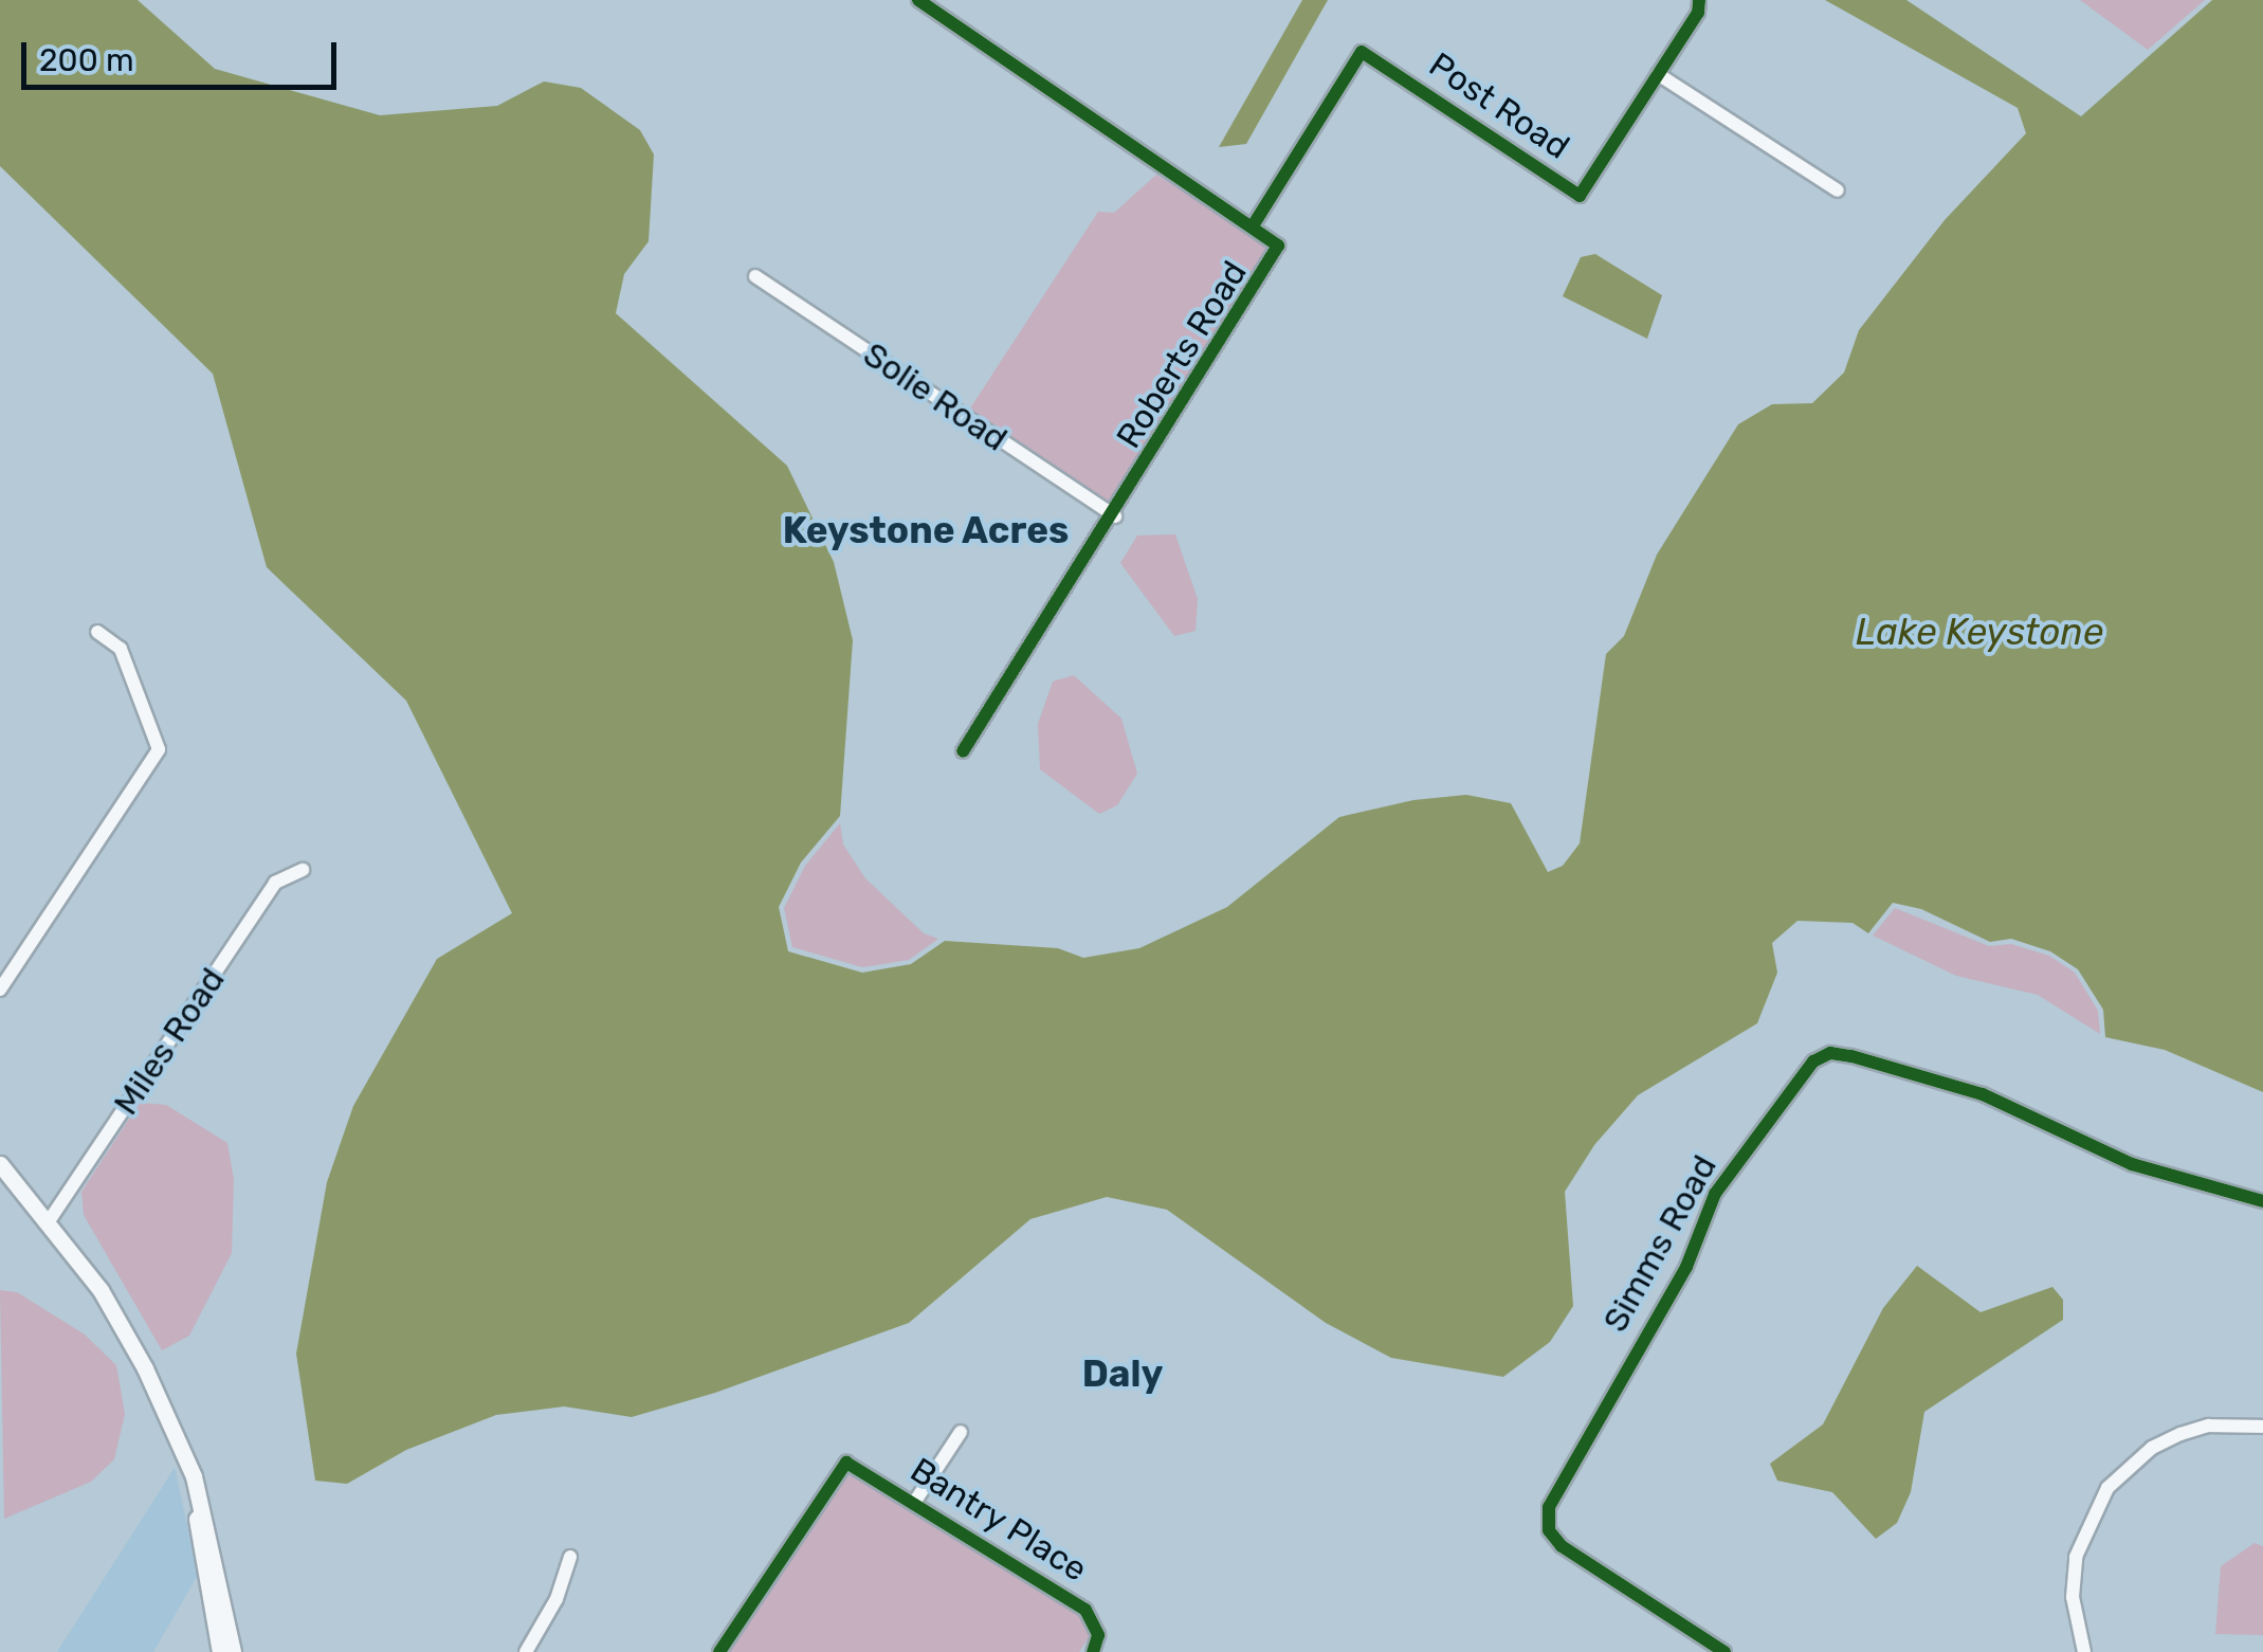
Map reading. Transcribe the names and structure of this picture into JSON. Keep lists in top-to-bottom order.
{
  "streets": {
    "street": [
      "Post Road",
      "Roberts Road",
      "Solie Road",
      "Miles Road",
      "Simms Road",
      "Bantry Place"
    ]
  },
  "crossings": [
    ["Post Road", "Roberts Road"],
    ["Roberts Road", "Solie Road"]
  ],
  "districts": ["Keystone Acres", "Daly"],
  "water": ["Lake Keystone"],
  "scale_bar": "200 m"
}
